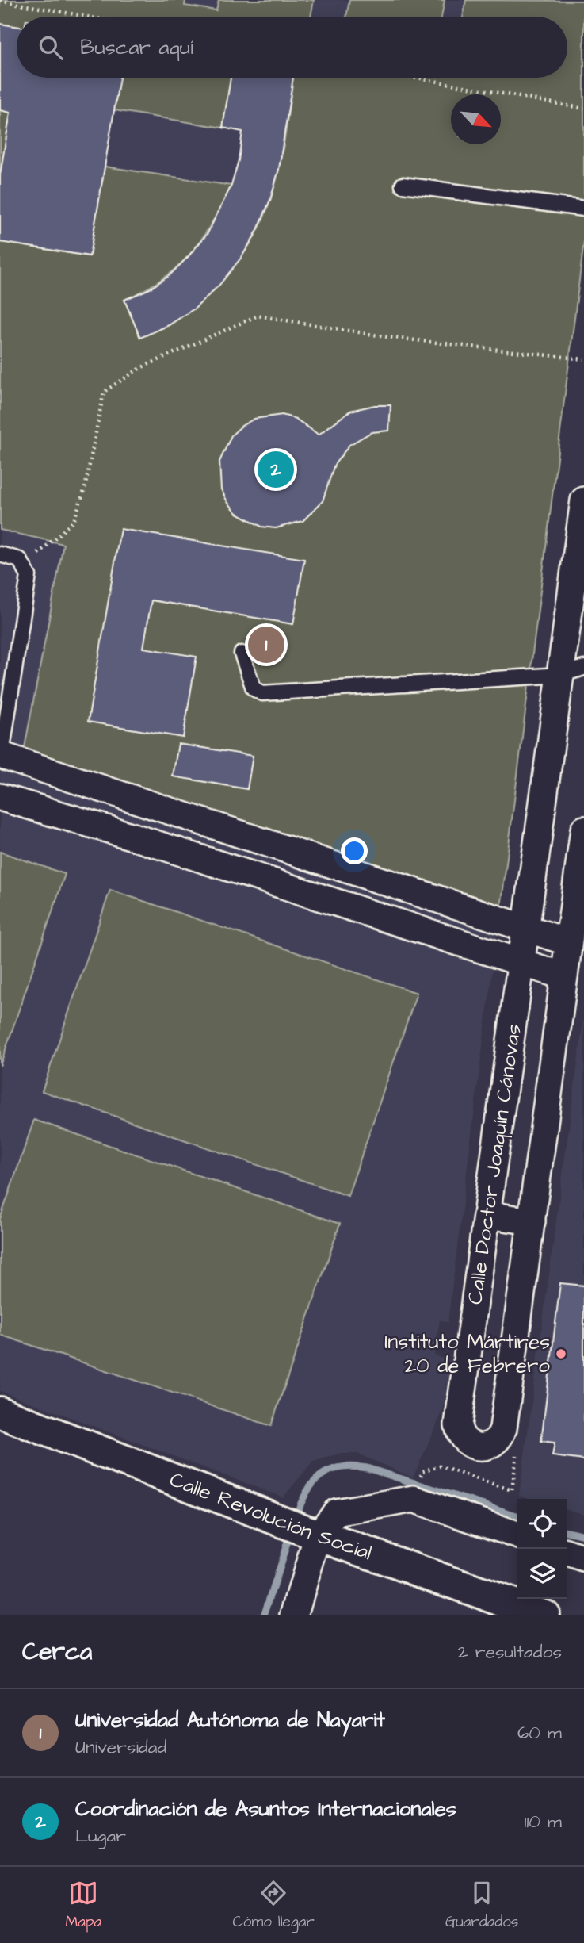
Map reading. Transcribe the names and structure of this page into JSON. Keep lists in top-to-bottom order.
{
  "streets": {
    "main road": ["Calle Revolución Social"],
    "street": ["Calle Doctor Joaquín Cánovas"]
  },
  "places": ["Instituto Mártires 20 de Febrero"],
  "north": "bottom right",
  "page": {
    "search": "Buscar aquí",
    "pins": ["2", "1"],
    "heading": ["Cerca", "2 resultados"],
    "list": [
      {
        "mark": "1",
        "name": "Universidad Autónoma de Nayarit",
        "note": "Universidad",
        "value": "60 m"
      },
      {
        "mark": "2",
        "name": "Coordinación de Asuntos Internacionales",
        "note": "Lugar",
        "value": "110 m"
      }
    ],
    "nav": ["Mapa", "Cómo llegar", "Guardados"]
  }
}
